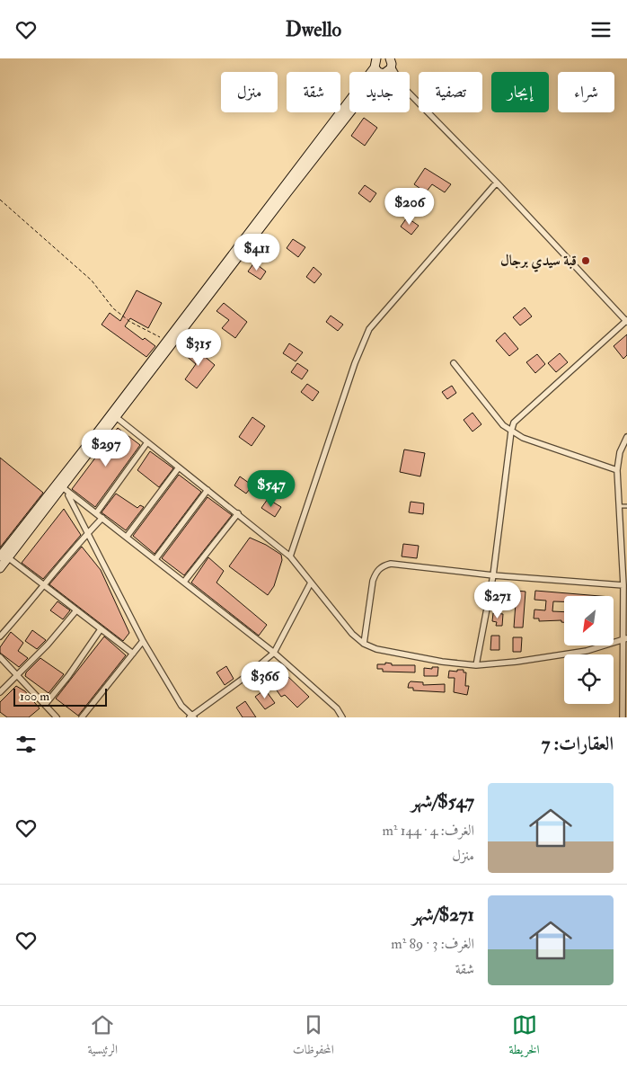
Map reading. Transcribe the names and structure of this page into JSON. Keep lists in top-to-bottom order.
{
  "places": ["قبة سيدي برجال"],
  "scale_bar": "100 m",
  "north": "bottom left",
  "page": {
    "header": "Dwello",
    "chip": [
      "شراء",
      "إيجار",
      "تصفية",
      "جديد",
      "شقة",
      "منزل"
    ],
    "price": [
      "$206",
      "$411",
      "$315",
      "$297",
      "$547",
      "$271",
      "$366"
    ],
    "scale": "100 m",
    "heading": "العقارات: 7",
    "list": [
      {
        "name": "$547/شهر",
        "note": "الغرف: 4 · 144 m² · منزل"
      },
      {
        "name": "$271/شهر",
        "note": "الغرف: 3 · 89 m² · شقة"
      }
    ],
    "tabs": ["الخريطة", "المحفوظات", "الرئيسية"]
  }
}
